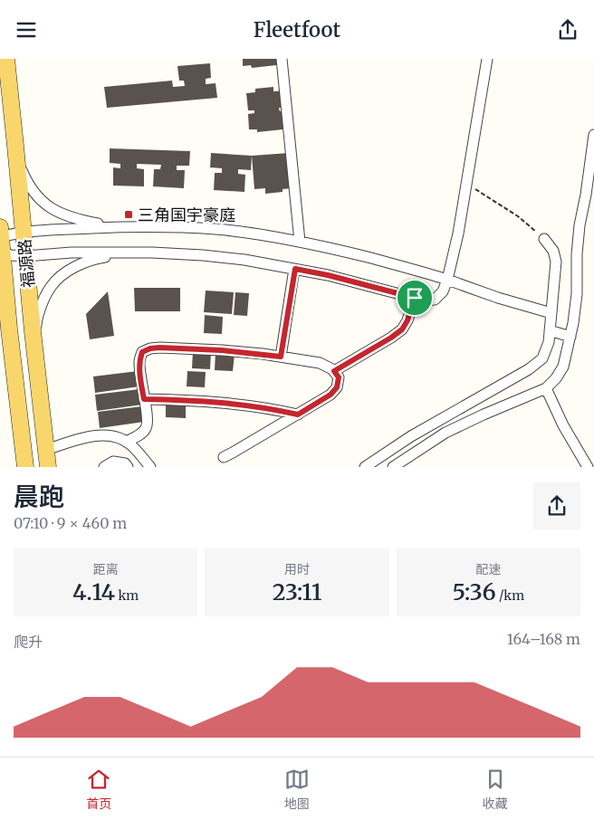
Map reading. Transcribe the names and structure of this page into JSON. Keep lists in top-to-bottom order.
{
  "streets": {
    "main road": ["福源路"]
  },
  "places": {
    "transit": ["三角国宇豪庭"]
  },
  "page": {
    "header": "Fleetfoot",
    "heading": ["晨跑", "07:10 · 9 × 460 m"],
    "stats": [
      ["距离", "4.14 km"],
      ["用时", "23:11"],
      ["配速", "5:36 /km"]
    ],
    "chart": ["爬升", "164–168 m"],
    "tabs": ["首页", "地图", "收藏"]
  }
}
